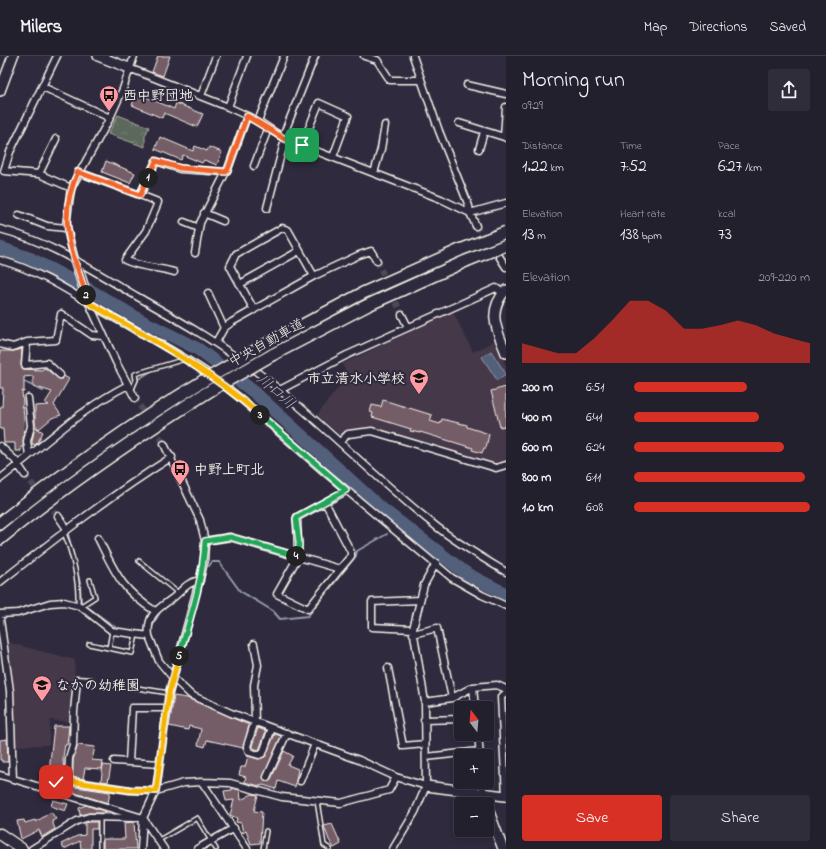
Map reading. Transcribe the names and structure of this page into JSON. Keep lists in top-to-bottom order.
{
  "streets": {
    "highway": ["中央自動車道"]
  },
  "water": ["川口川"],
  "places": {
    "bus stop": ["西中野団地", "中野上町北"],
    "school or university": ["市立清水小学校", "なかの幼稚園"]
  },
  "north": "top",
  "page": {
    "header": "Milers",
    "nav": ["Map", "Directions", "Saved"],
    "heading": ["Morning run", "09:29"],
    "stats": [
      ["Distance", "1.22 km"],
      ["Time", "7:52"],
      ["Pace", "6:27 /km"],
      ["Elevation", "13 m"],
      ["Heart rate", "138 bpm"],
      ["kcal", "73"]
    ],
    "pins": [
      "1",
      "2",
      "3",
      "4",
      "5"
    ],
    "chart": ["Elevation", "209–220 m"],
    "list": [
      {
        "name": "200 m",
        "note": "6:51"
      },
      {
        "name": "400 m",
        "note": "6:41"
      },
      {
        "name": "600 m",
        "note": "6:24"
      },
      {
        "name": "800 m",
        "note": "6:11"
      },
      {
        "name": "1.0 km",
        "note": "6:08"
      }
    ],
    "map_buttons": ["+", "−"],
    "buttons": ["Save", "Share"]
  }
}
